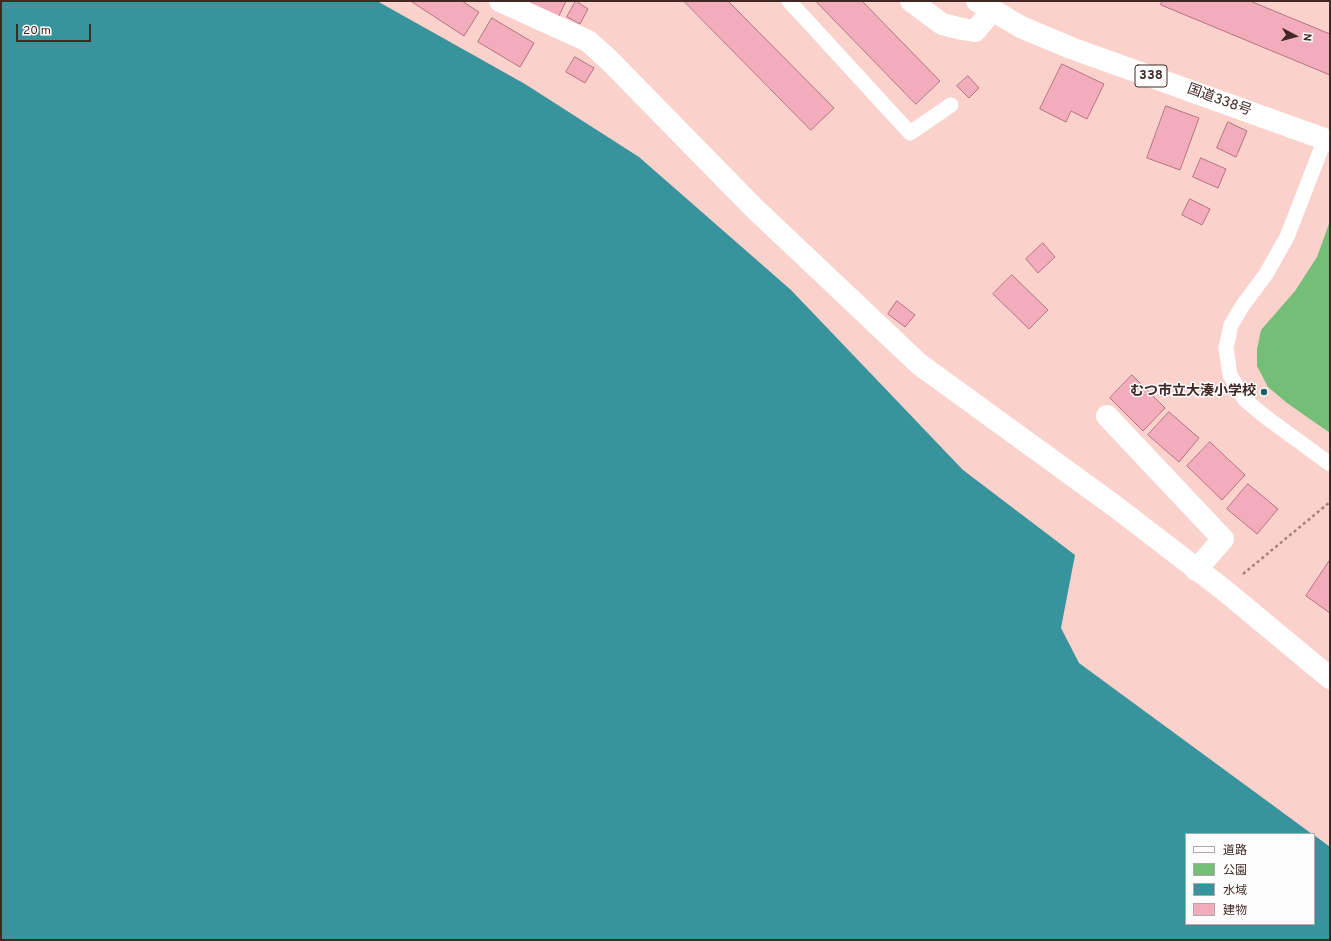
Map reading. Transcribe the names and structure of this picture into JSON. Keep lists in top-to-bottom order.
{
  "streets": {
    "main road": ["338", "国道338号"]
  },
  "places": ["むつ市立大湊小学校"],
  "legend": [
    "道路",
    "公園",
    "水域",
    "建物"
  ],
  "scale_bar": "20 m",
  "north": "right"
}
